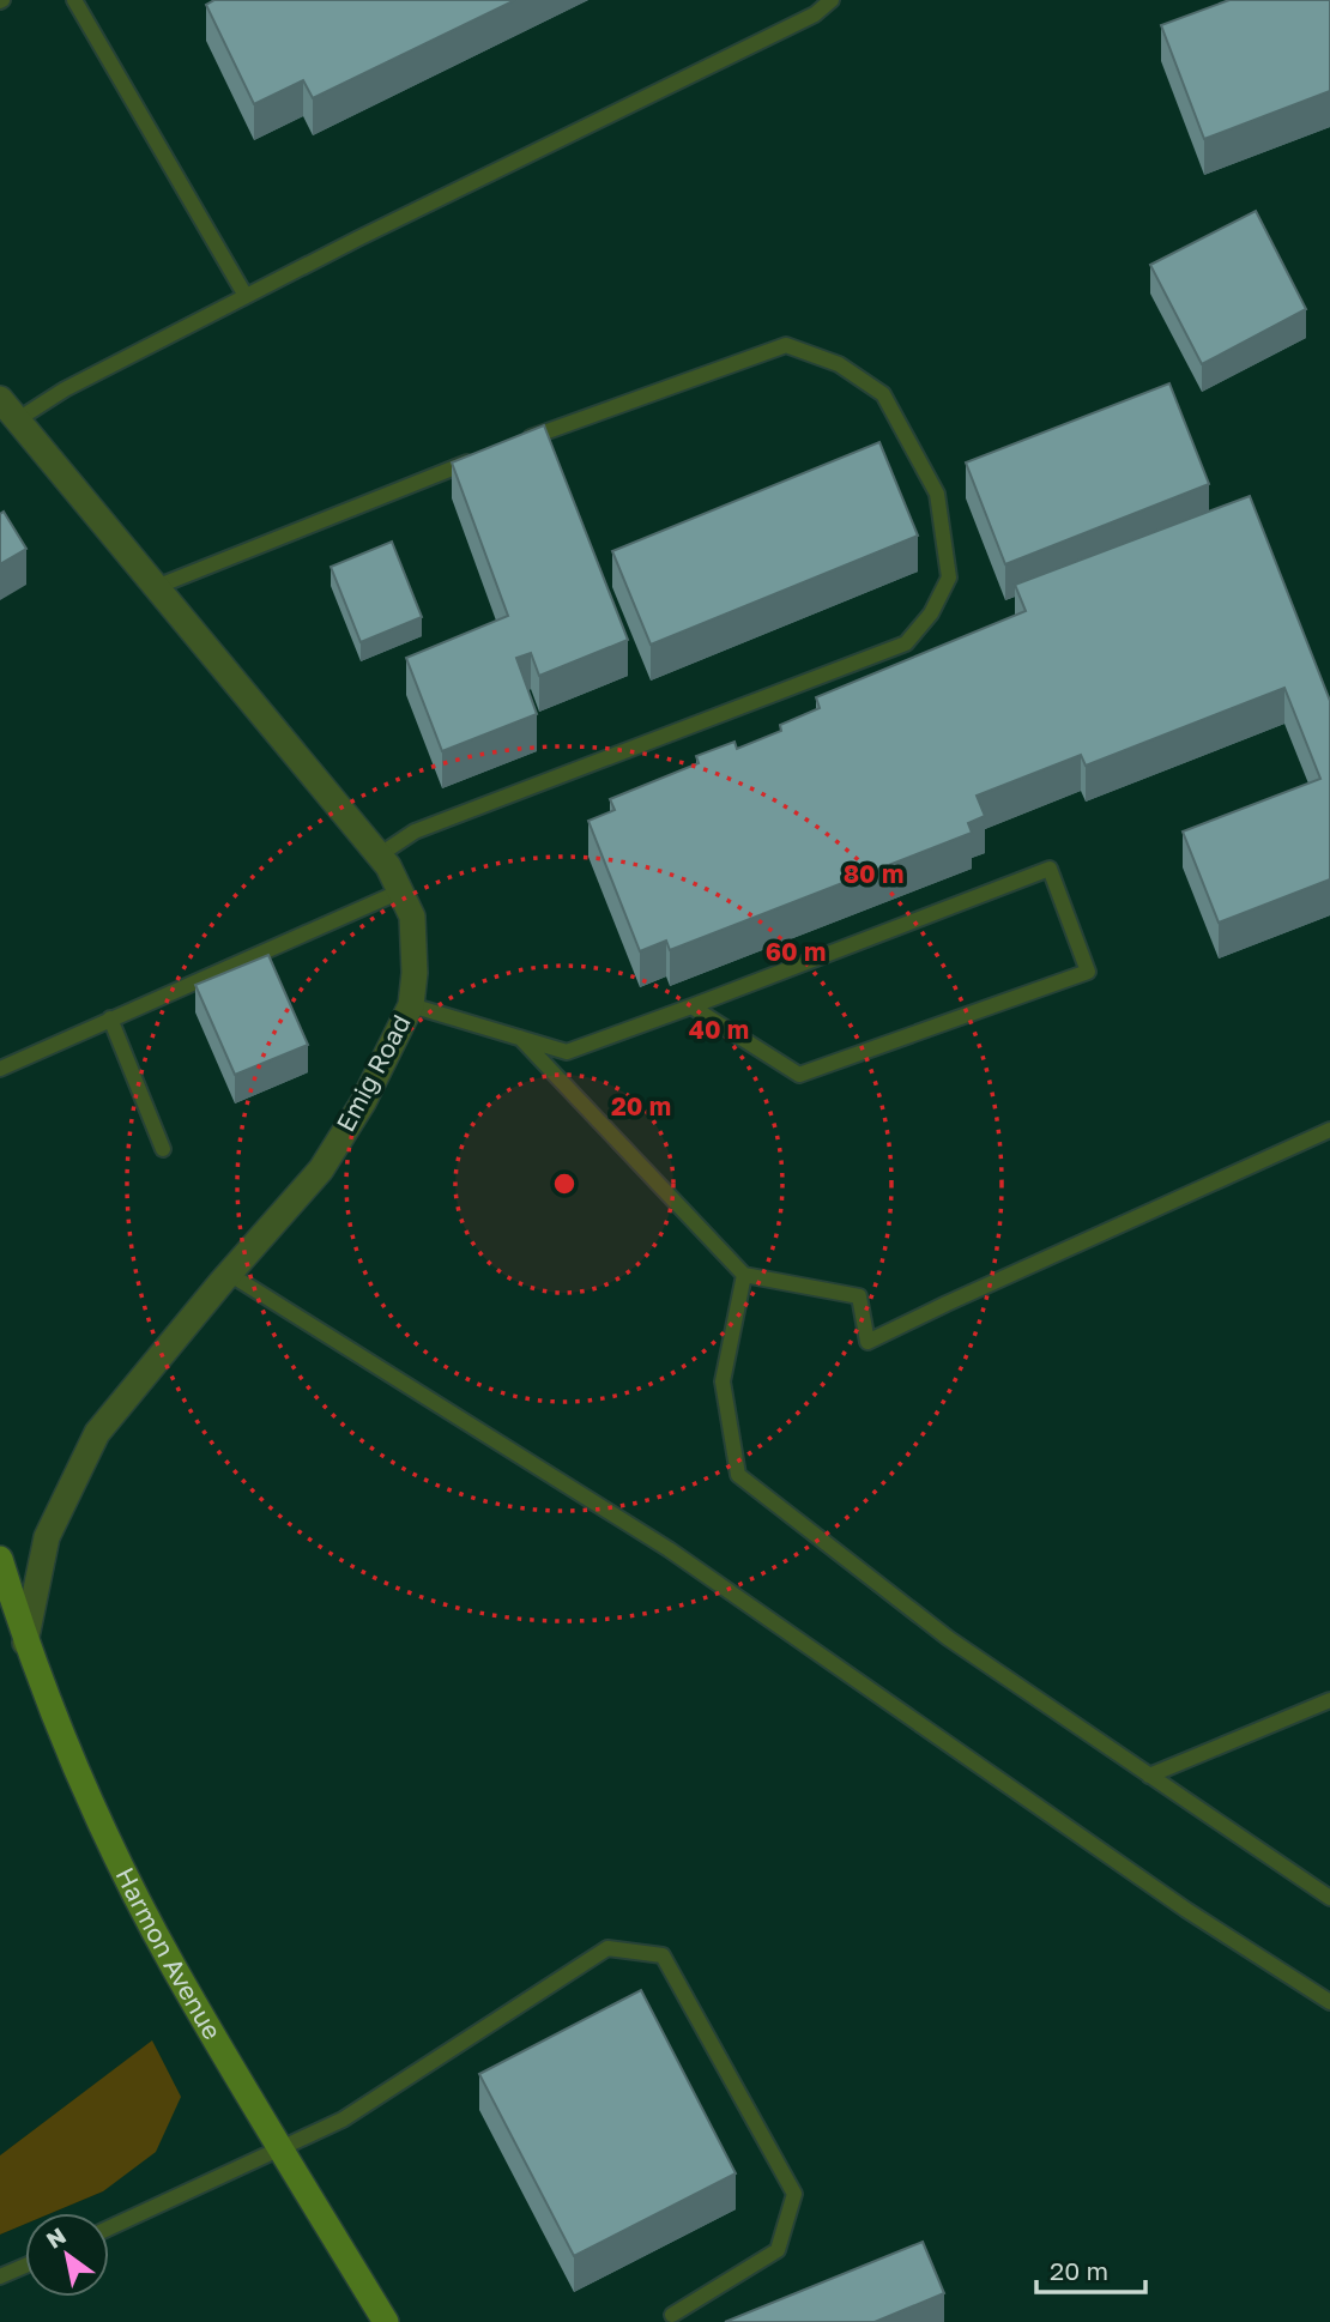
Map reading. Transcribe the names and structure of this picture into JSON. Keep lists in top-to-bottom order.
{
  "streets": {
    "main road": ["Harmon Avenue"],
    "street": ["Emig Road"]
  },
  "crossings": [
    ["Emig Road", "Harmon Avenue"]
  ],
  "scale_bar": "20 m",
  "north": "top left",
  "rings": [
    "80 m",
    "60 m",
    "40 m",
    "20 m"
  ]
}
